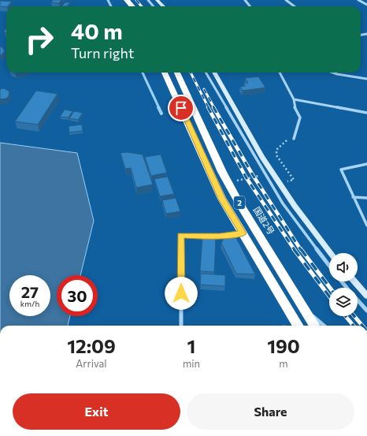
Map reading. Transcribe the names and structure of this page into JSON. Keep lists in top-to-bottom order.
{
  "streets": {
    "highway": ["2", "国道2号"]
  },
  "page": {
    "turn": ["40 m", "Turn right"],
    "speed": "27 km/h",
    "limit": "30",
    "eta": [
      "12:09",
      "Arrival",
      "1",
      "min",
      "190",
      "m"
    ],
    "buttons": ["Exit", "Share"]
  }
}
